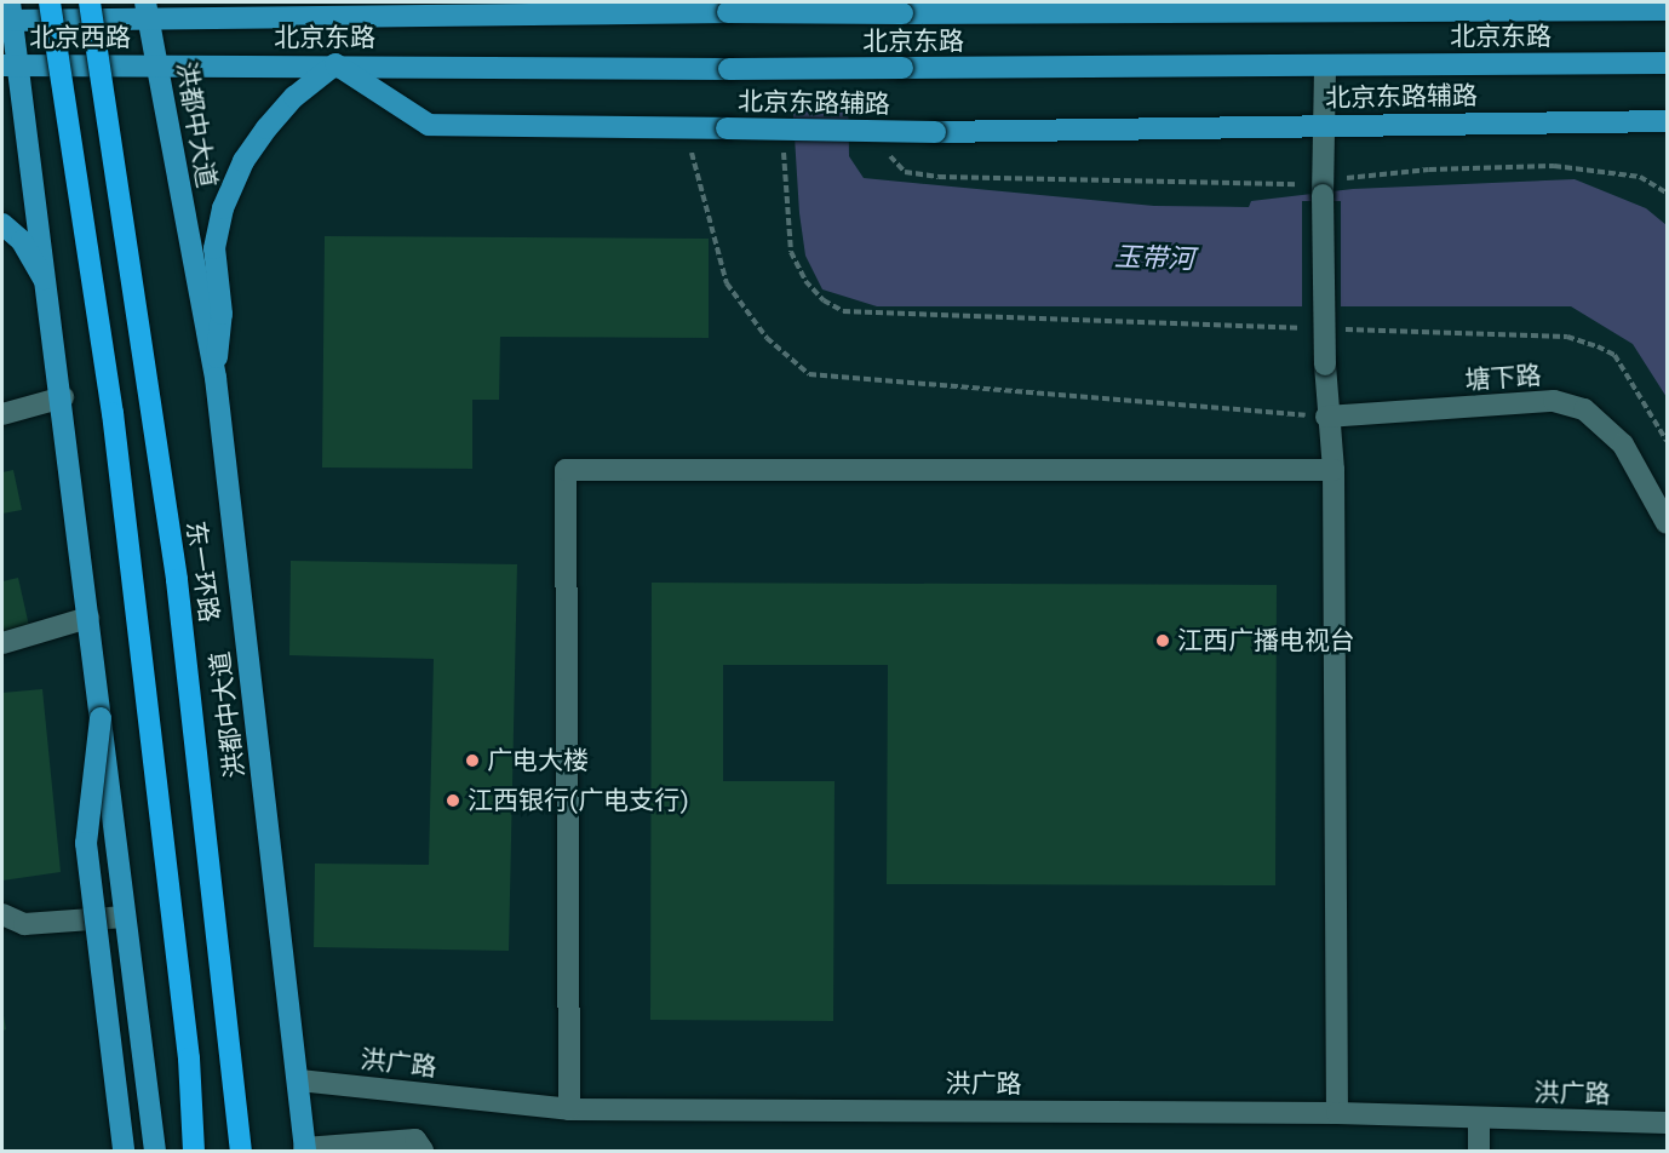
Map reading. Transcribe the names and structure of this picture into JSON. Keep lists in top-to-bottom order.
{
  "streets": {
    "highway": ["东一环路"],
    "main road": [
      "北京东路",
      "北京西路",
      "北京东路辅路",
      "洪都中大道"
    ],
    "street": ["塘下路", "洪广路"]
  },
  "crossings": [
    ["北京东路", "北京西路"],
    ["北京东路", "北京东路辅路"],
    ["北京东路", "洪都中大道"],
    ["北京西路", "洪都中大道"],
    ["洪都中大道", "洪广路"]
  ],
  "water": ["玉带河"],
  "places": ["江西广播电视台", "广电大楼", "江西银行(广电支行)"]
}
